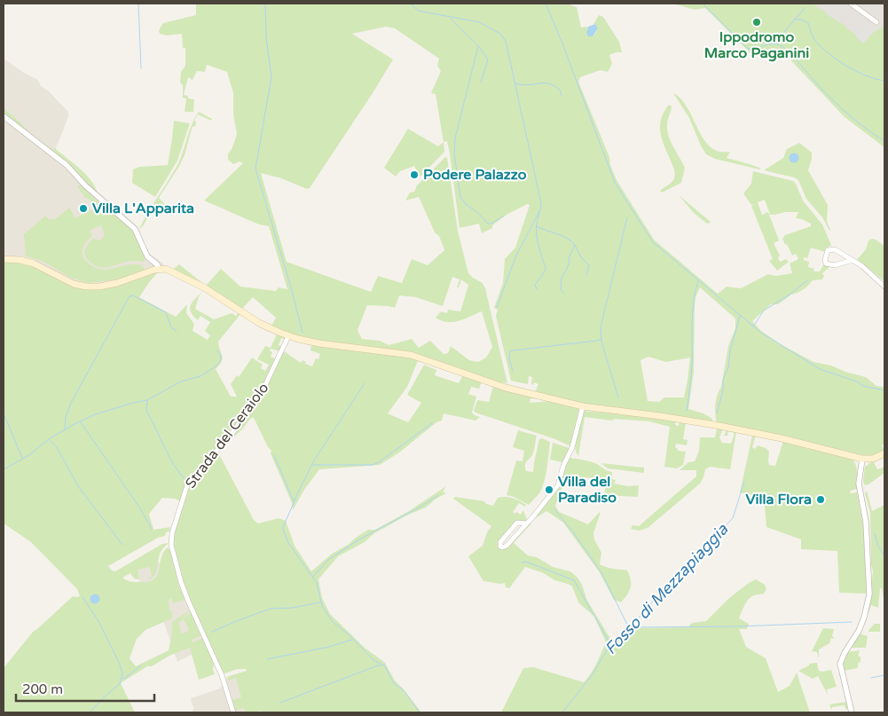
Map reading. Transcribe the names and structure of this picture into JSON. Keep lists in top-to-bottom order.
{
  "streets": {
    "street": ["Strada del Ceraiolo"]
  },
  "water": ["Fosso di Mezzapiaggia"],
  "places": [
    "Ippodromo Marco Paganini",
    "Podere Palazzo",
    "Villa L'Apparita",
    "Villa del Paradiso",
    "Villa Flora"
  ],
  "scale_bar": "200 m"
}
